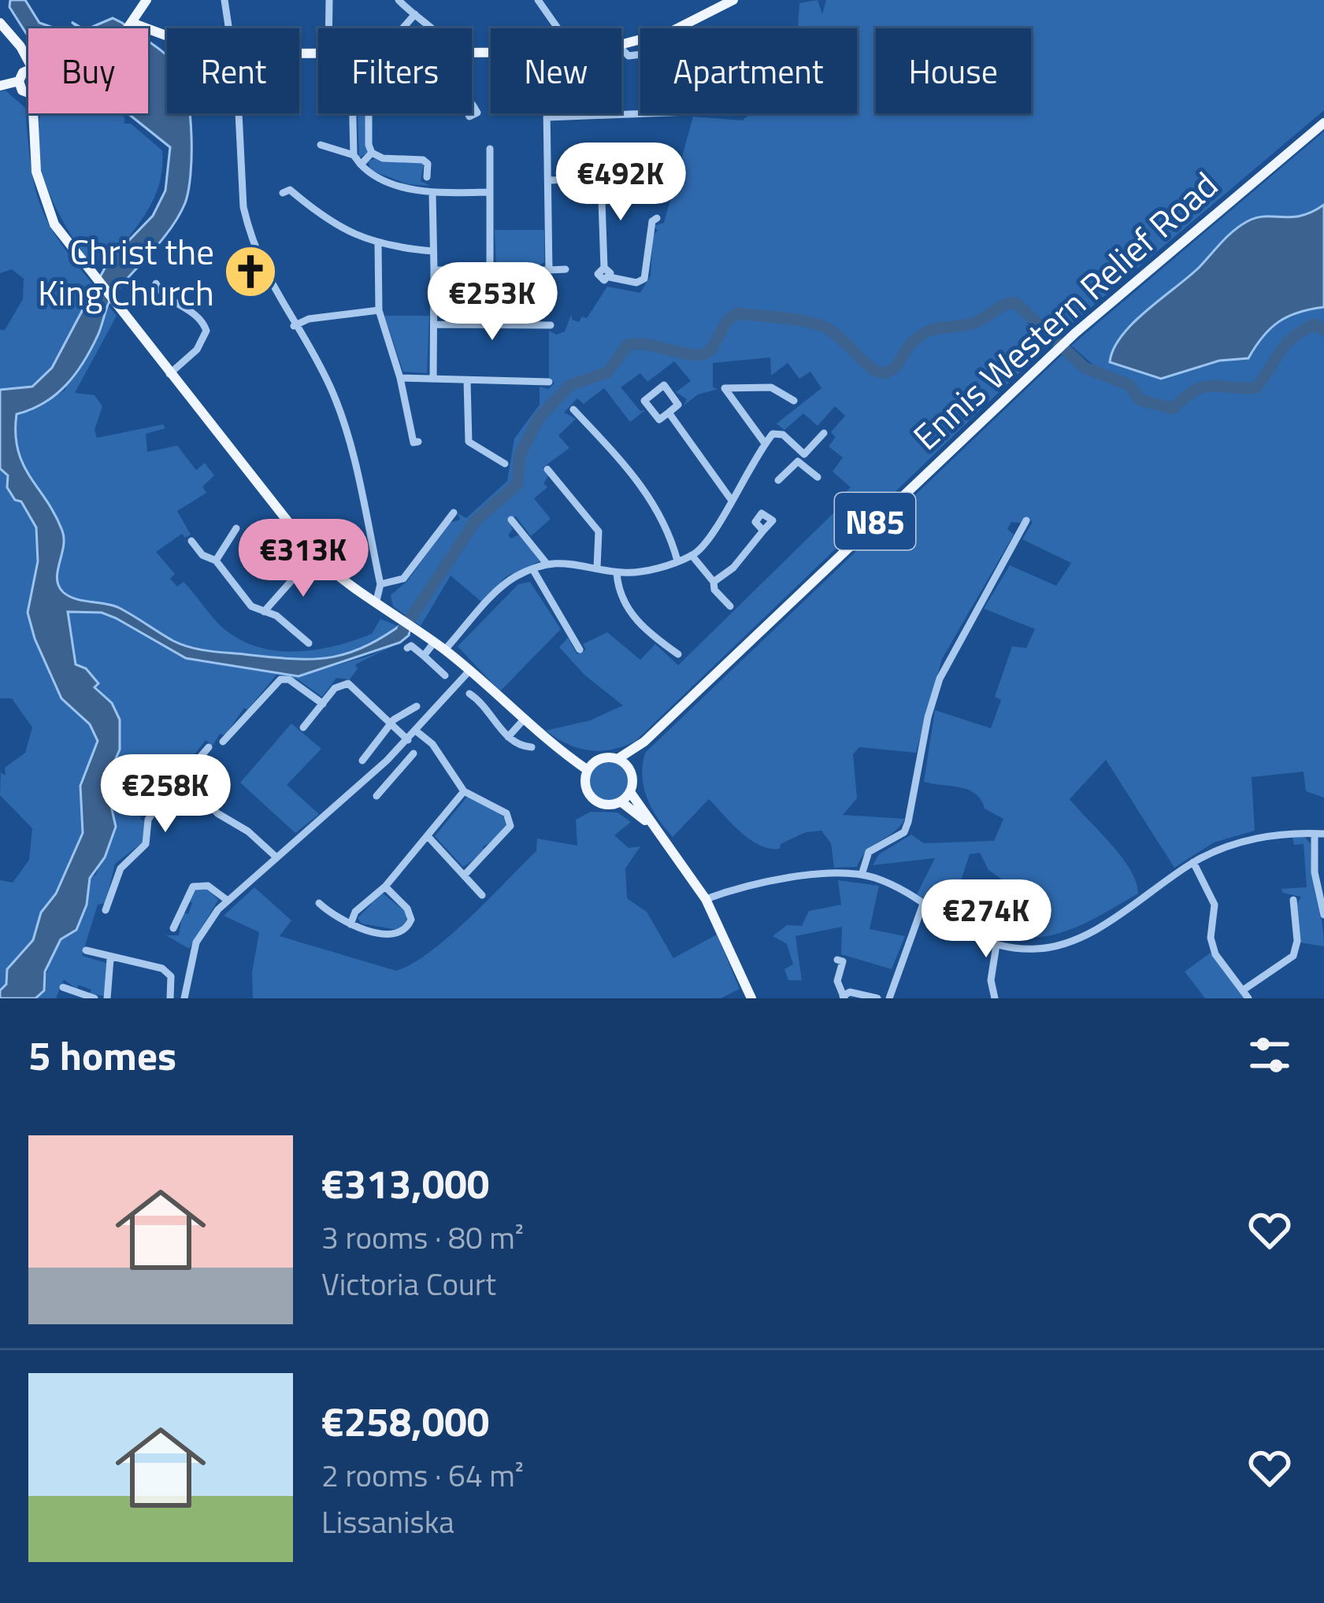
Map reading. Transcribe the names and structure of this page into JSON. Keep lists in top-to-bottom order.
{
  "streets": {
    "main road": ["Ennis Western Relief Road", "N85"]
  },
  "crossings": [
    ["Ennis Western Relief Road", "N85"]
  ],
  "places": {
    "church": ["Christ the King Church"]
  },
  "page": {
    "chip": [
      "Buy",
      "Rent",
      "Filters",
      "New",
      "Apartment",
      "House"
    ],
    "price": [
      "€492K",
      "€253K",
      "€313K",
      "€258K",
      "€274K"
    ],
    "heading": "5 homes",
    "list": [
      {
        "name": "€313,000",
        "note": "3 rooms · 80 m² · Victoria Court"
      },
      {
        "name": "€258,000",
        "note": "2 rooms · 64 m² · Lissaniska"
      }
    ]
  }
}
